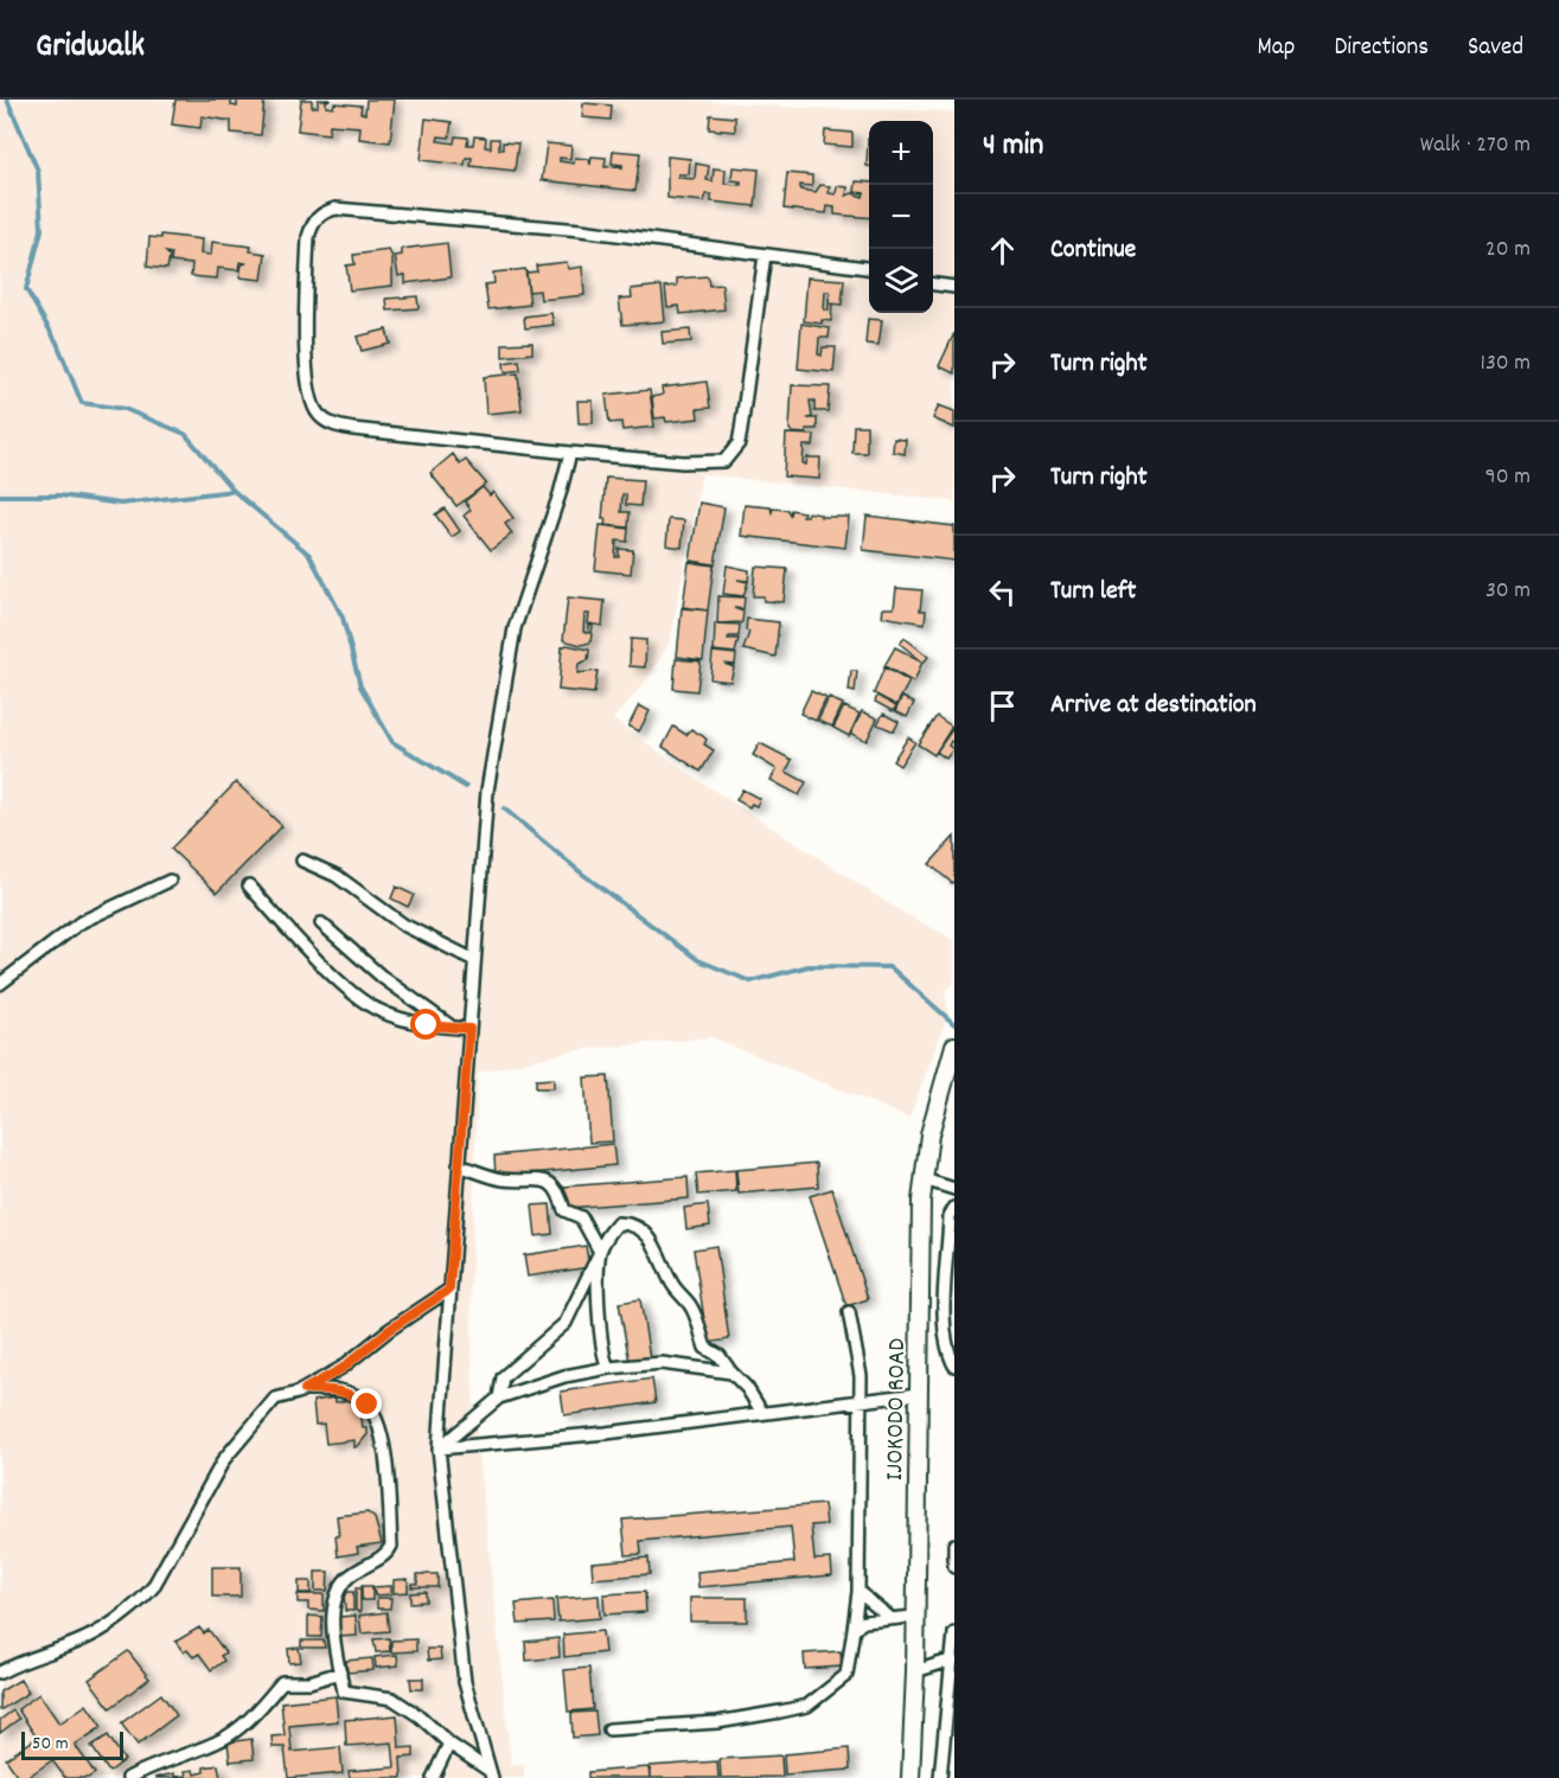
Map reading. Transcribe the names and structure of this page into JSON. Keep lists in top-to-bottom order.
{
  "streets": {
    "main road": ["IJOKODO ROAD"]
  },
  "scale_bar": "50 m",
  "page": {
    "header": "Gridwalk",
    "nav": ["Map", "Directions", "Saved"],
    "heading": ["4 min", "Walk · 270 m"],
    "map_buttons": ["+", "−"],
    "list": [
      ["Continue", "20 m"],
      ["Turn right", "130 m"],
      ["Turn right", "90 m"],
      ["Turn left", "30 m"],
      "Arrive at destination"
    ],
    "scale": "50 m"
  }
}
